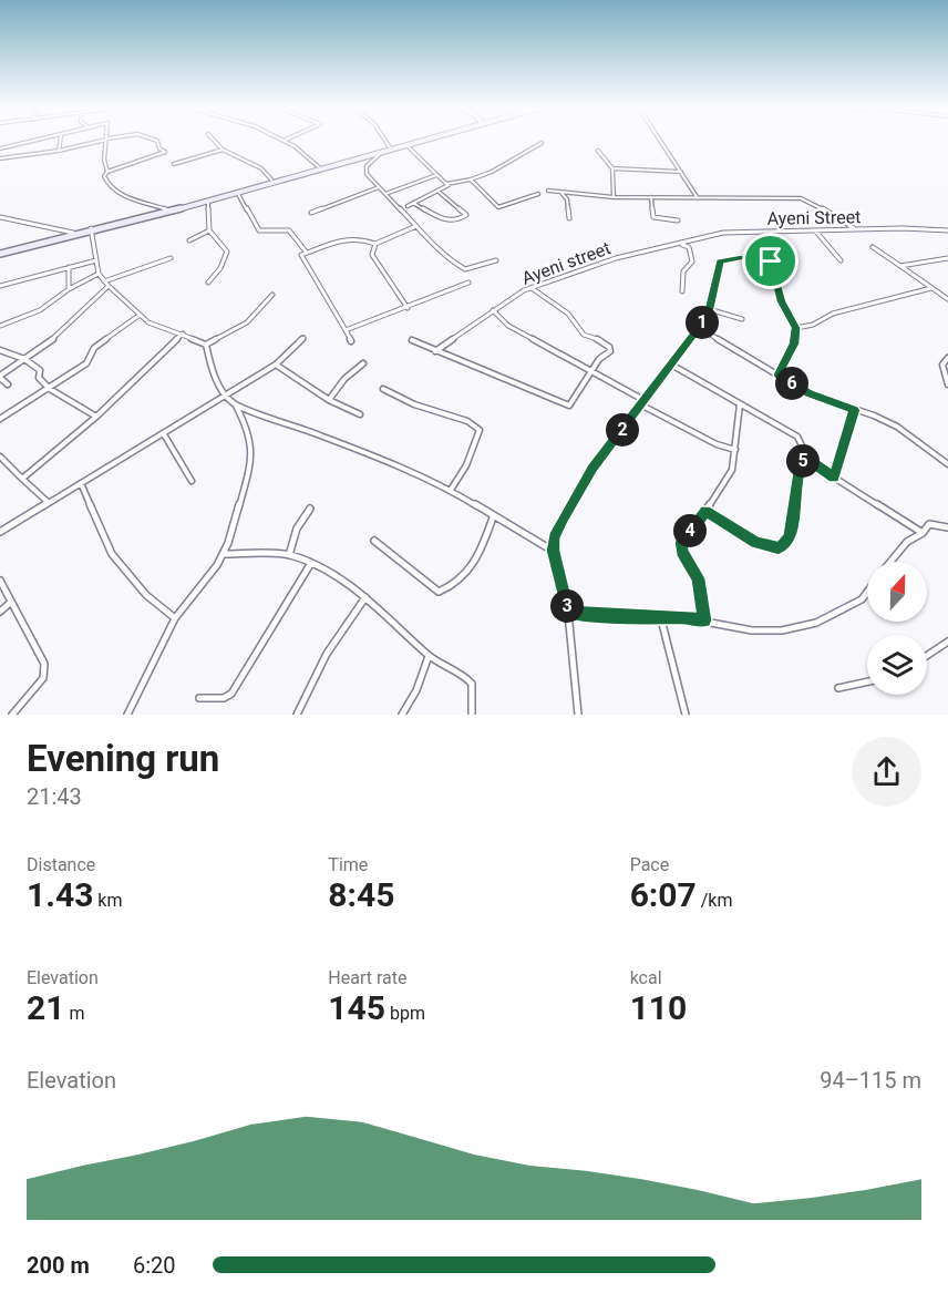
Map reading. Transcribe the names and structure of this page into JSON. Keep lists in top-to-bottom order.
{
  "streets": {
    "street": ["Ayeni Street", "Ayeni street"]
  },
  "crossings": [
    ["Ayeni Street", "Ayeni street"]
  ],
  "north": "top",
  "page": {
    "pins": [
      "1",
      "6",
      "2",
      "5",
      "4",
      "3"
    ],
    "heading": ["Evening run", "21:43"],
    "stats": [
      ["Distance", "1.43 km"],
      ["Time", "8:45"],
      ["Pace", "6:07 /km"],
      ["Elevation", "21 m"],
      ["Heart rate", "145 bpm"],
      ["kcal", "110"]
    ],
    "chart": ["Elevation", "94–115 m"],
    "list": [
      {
        "name": "200 m",
        "note": "6:20"
      }
    ]
  }
}
